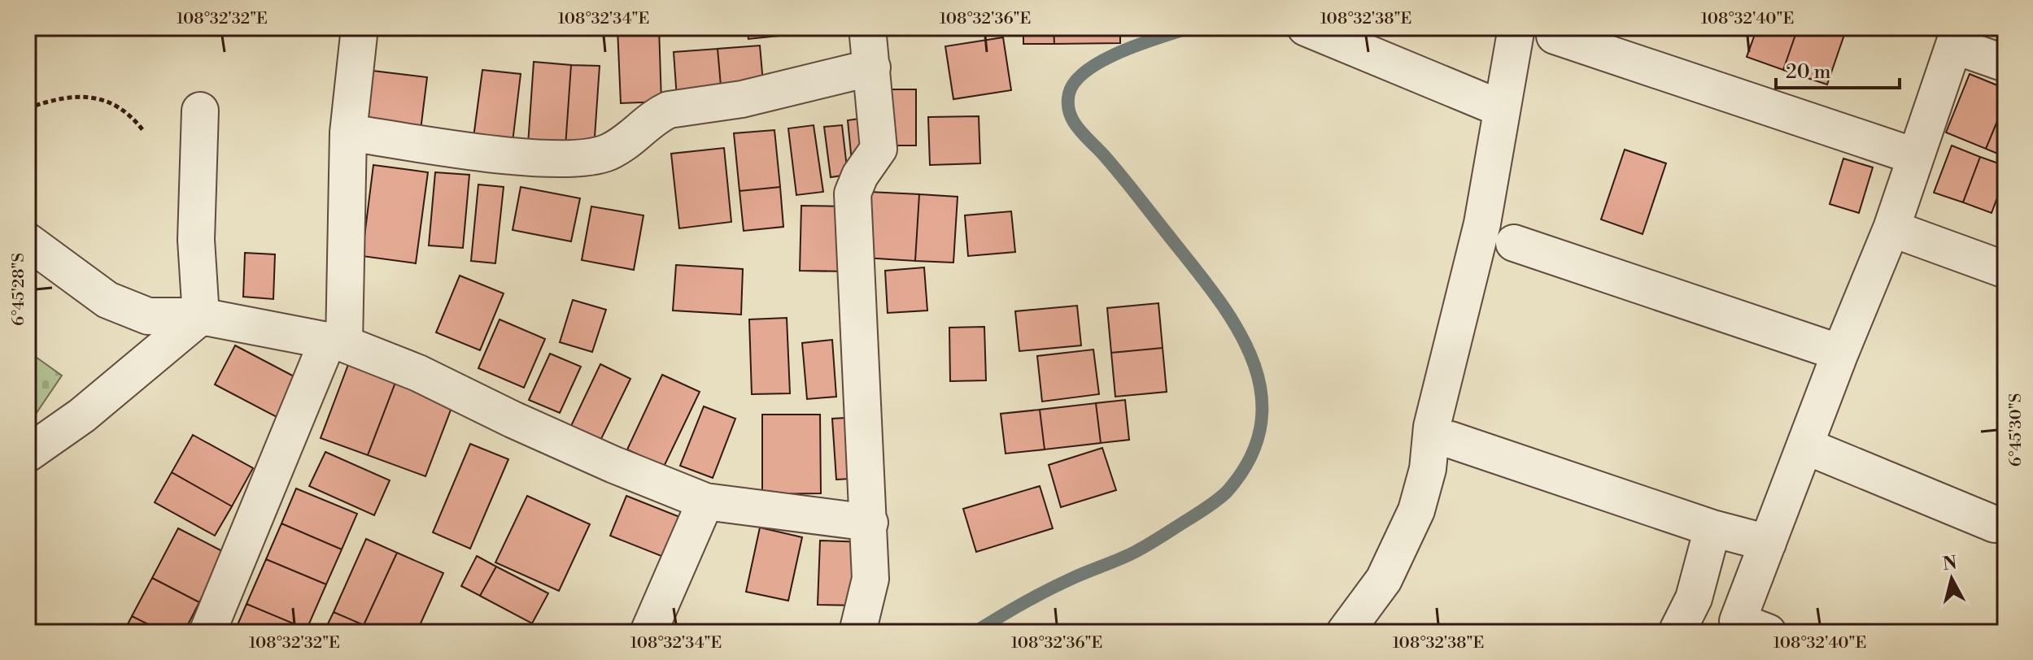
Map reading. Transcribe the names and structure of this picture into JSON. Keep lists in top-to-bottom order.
{
  "scale_bar": "20 m",
  "north": "top",
  "coordinates": [
    "108°32'32\"E",
    "108°32'34\"E",
    "108°32'36\"E",
    "108°32'38\"E",
    "108°32'40\"E",
    "6°45'28\"S",
    "6°45'30\"S"
  ]
}
